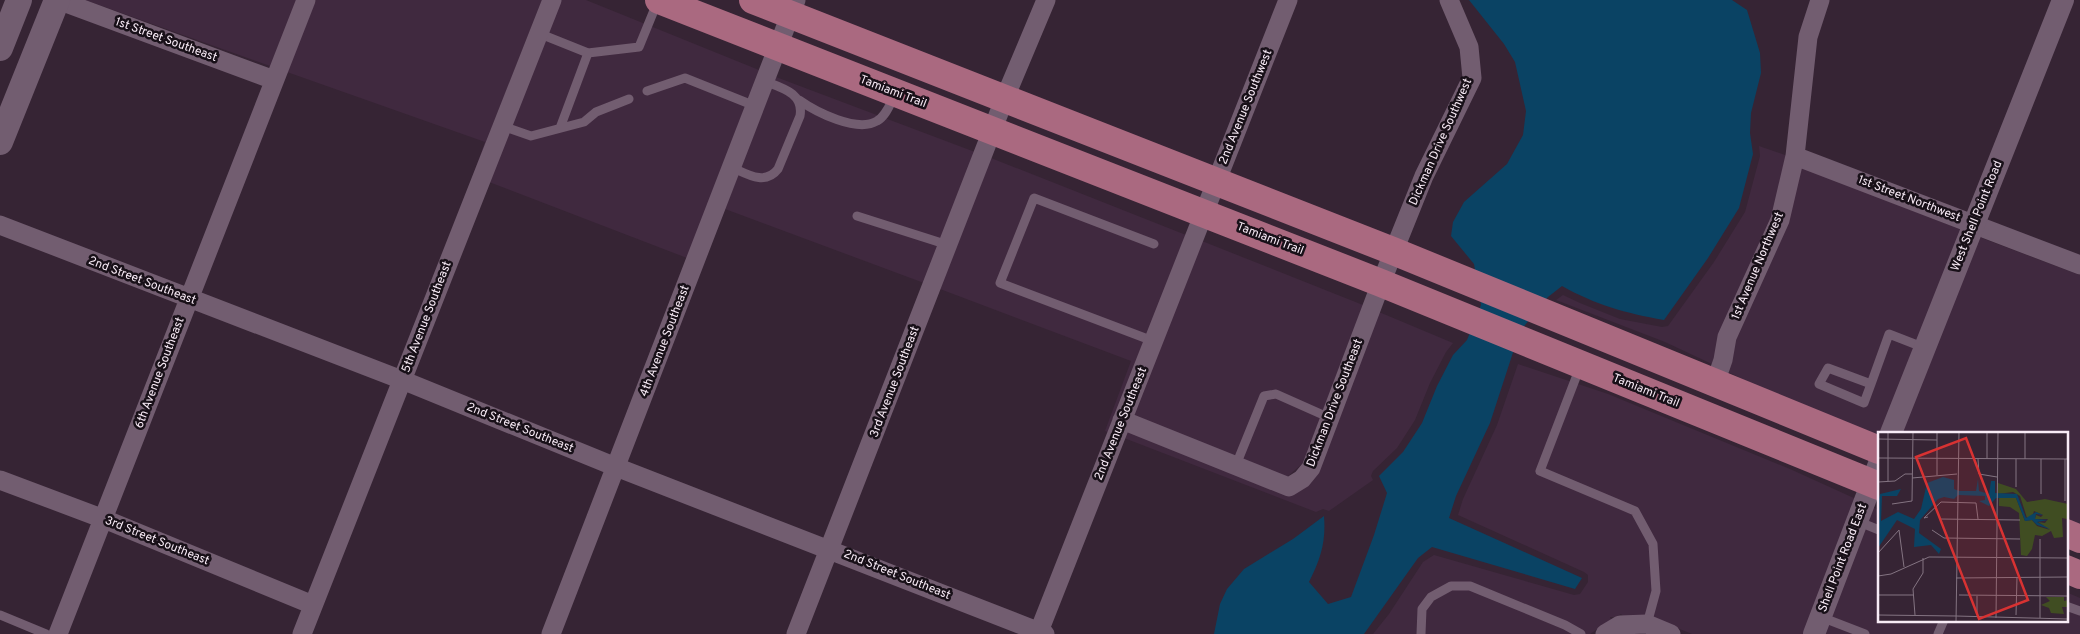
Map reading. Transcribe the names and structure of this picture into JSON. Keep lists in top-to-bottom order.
{
  "streets": {
    "main road": ["Tamiami Trail"],
    "street": [
      "1st Street Southeast",
      "2nd Avenue Southwest",
      "Dickman Drive Southwest",
      "1st Street Northwest",
      "West Shell Point Road",
      "1st Avenue Northwest",
      "2nd Street Southeast",
      "5th Avenue Southeast",
      "4th Avenue Southeast",
      "6th Avenue Southeast",
      "3rd Avenue Southeast",
      "Dickman Drive Southeast",
      "2nd Avenue Southeast",
      "3rd Street Southeast",
      "Shell Point Road East"
    ]
  },
  "crossings": [
    ["1st Street Southeast", "6th Avenue Southeast"],
    ["Tamiami Trail", "2nd Avenue Southwest"],
    ["Tamiami Trail", "Dickman Drive Southwest"],
    ["Tamiami Trail", "4th Avenue Southeast"],
    ["Tamiami Trail", "3rd Avenue Southeast"],
    ["Tamiami Trail", "Dickman Drive Southeast"],
    ["Tamiami Trail", "2nd Avenue Southeast"],
    ["Tamiami Trail", "Shell Point Road East"],
    ["2nd Avenue Southwest", "2nd Avenue Southeast"],
    ["Dickman Drive Southwest", "Dickman Drive Southeast"],
    ["1st Street Northwest", "West Shell Point Road"],
    ["1st Street Northwest", "1st Avenue Northwest"],
    ["2nd Street Southeast", "5th Avenue Southeast"],
    ["2nd Street Southeast", "4th Avenue Southeast"],
    ["2nd Street Southeast", "6th Avenue Southeast"],
    ["2nd Street Southeast", "3rd Avenue Southeast"],
    ["2nd Street Southeast", "2nd Avenue Southeast"],
    ["5th Avenue Southeast", "3rd Street Southeast"],
    ["6th Avenue Southeast", "3rd Street Southeast"],
    ["Dickman Drive Southeast", "2nd Avenue Southeast"]
  ]
}
